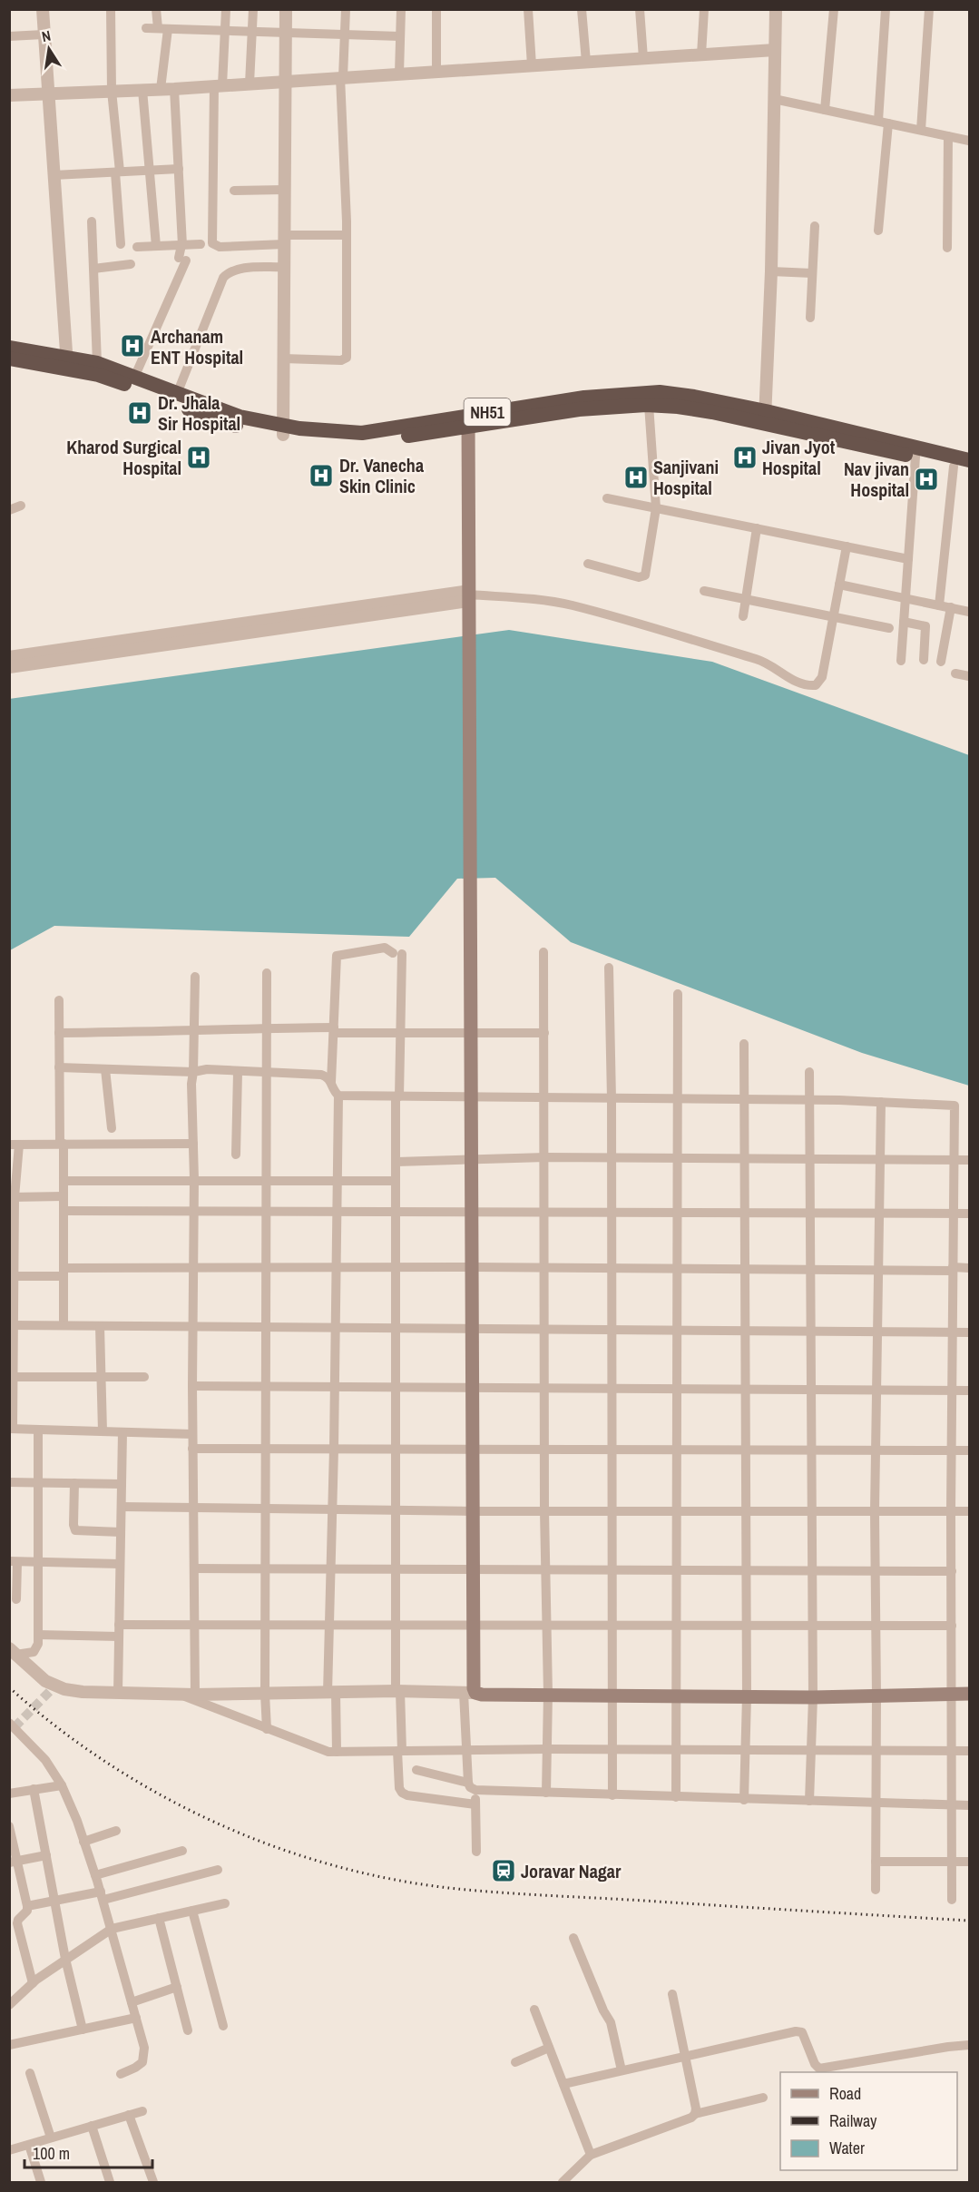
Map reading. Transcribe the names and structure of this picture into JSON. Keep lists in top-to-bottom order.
{
  "streets": {
    "highway": ["NH51"]
  },
  "places": {
    "hospital": [
      "Archanam ENT Hospital",
      "Dr. Jhala Sir Hospital",
      "Kharod Surgical Hospital",
      "Jivan Jyot Hospital",
      "Dr. Vanecha Skin Clinic",
      "Sanjivani Hospital",
      "Nav jivan Hospital"
    ],
    "station": ["Joravar Nagar"]
  },
  "legend": ["Road", "Railway", "Water"],
  "scale_bar": "100 m",
  "north": "top"
}
